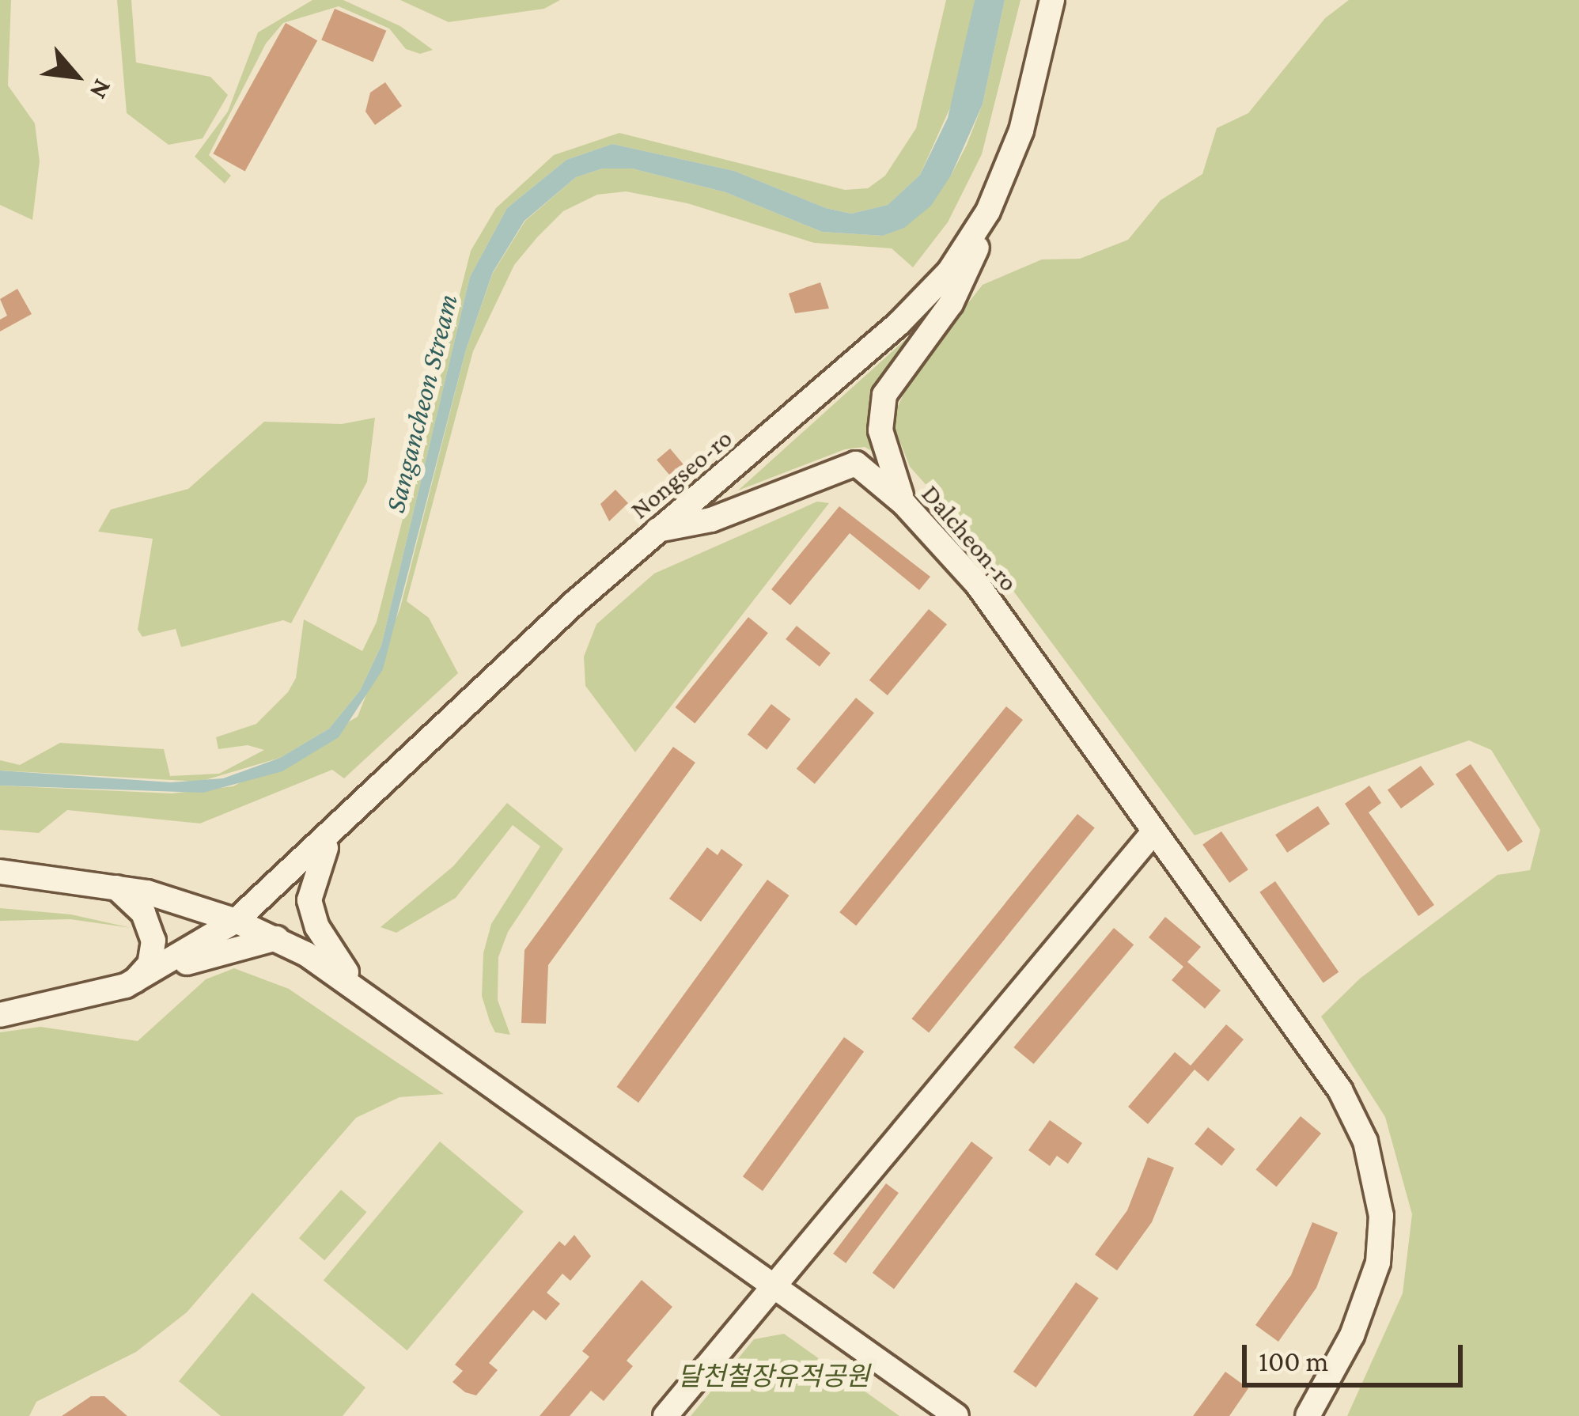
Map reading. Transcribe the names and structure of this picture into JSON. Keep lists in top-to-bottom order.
{
  "streets": {
    "street": ["Nongseo-ro", "Dalcheon-ro"]
  },
  "crossings": [
    ["Nongseo-ro", "Dalcheon-ro"]
  ],
  "water": ["Sangancheon Stream"],
  "parks": ["달천철장유적공원"],
  "scale_bar": "100 m",
  "north": "bottom right"
}
